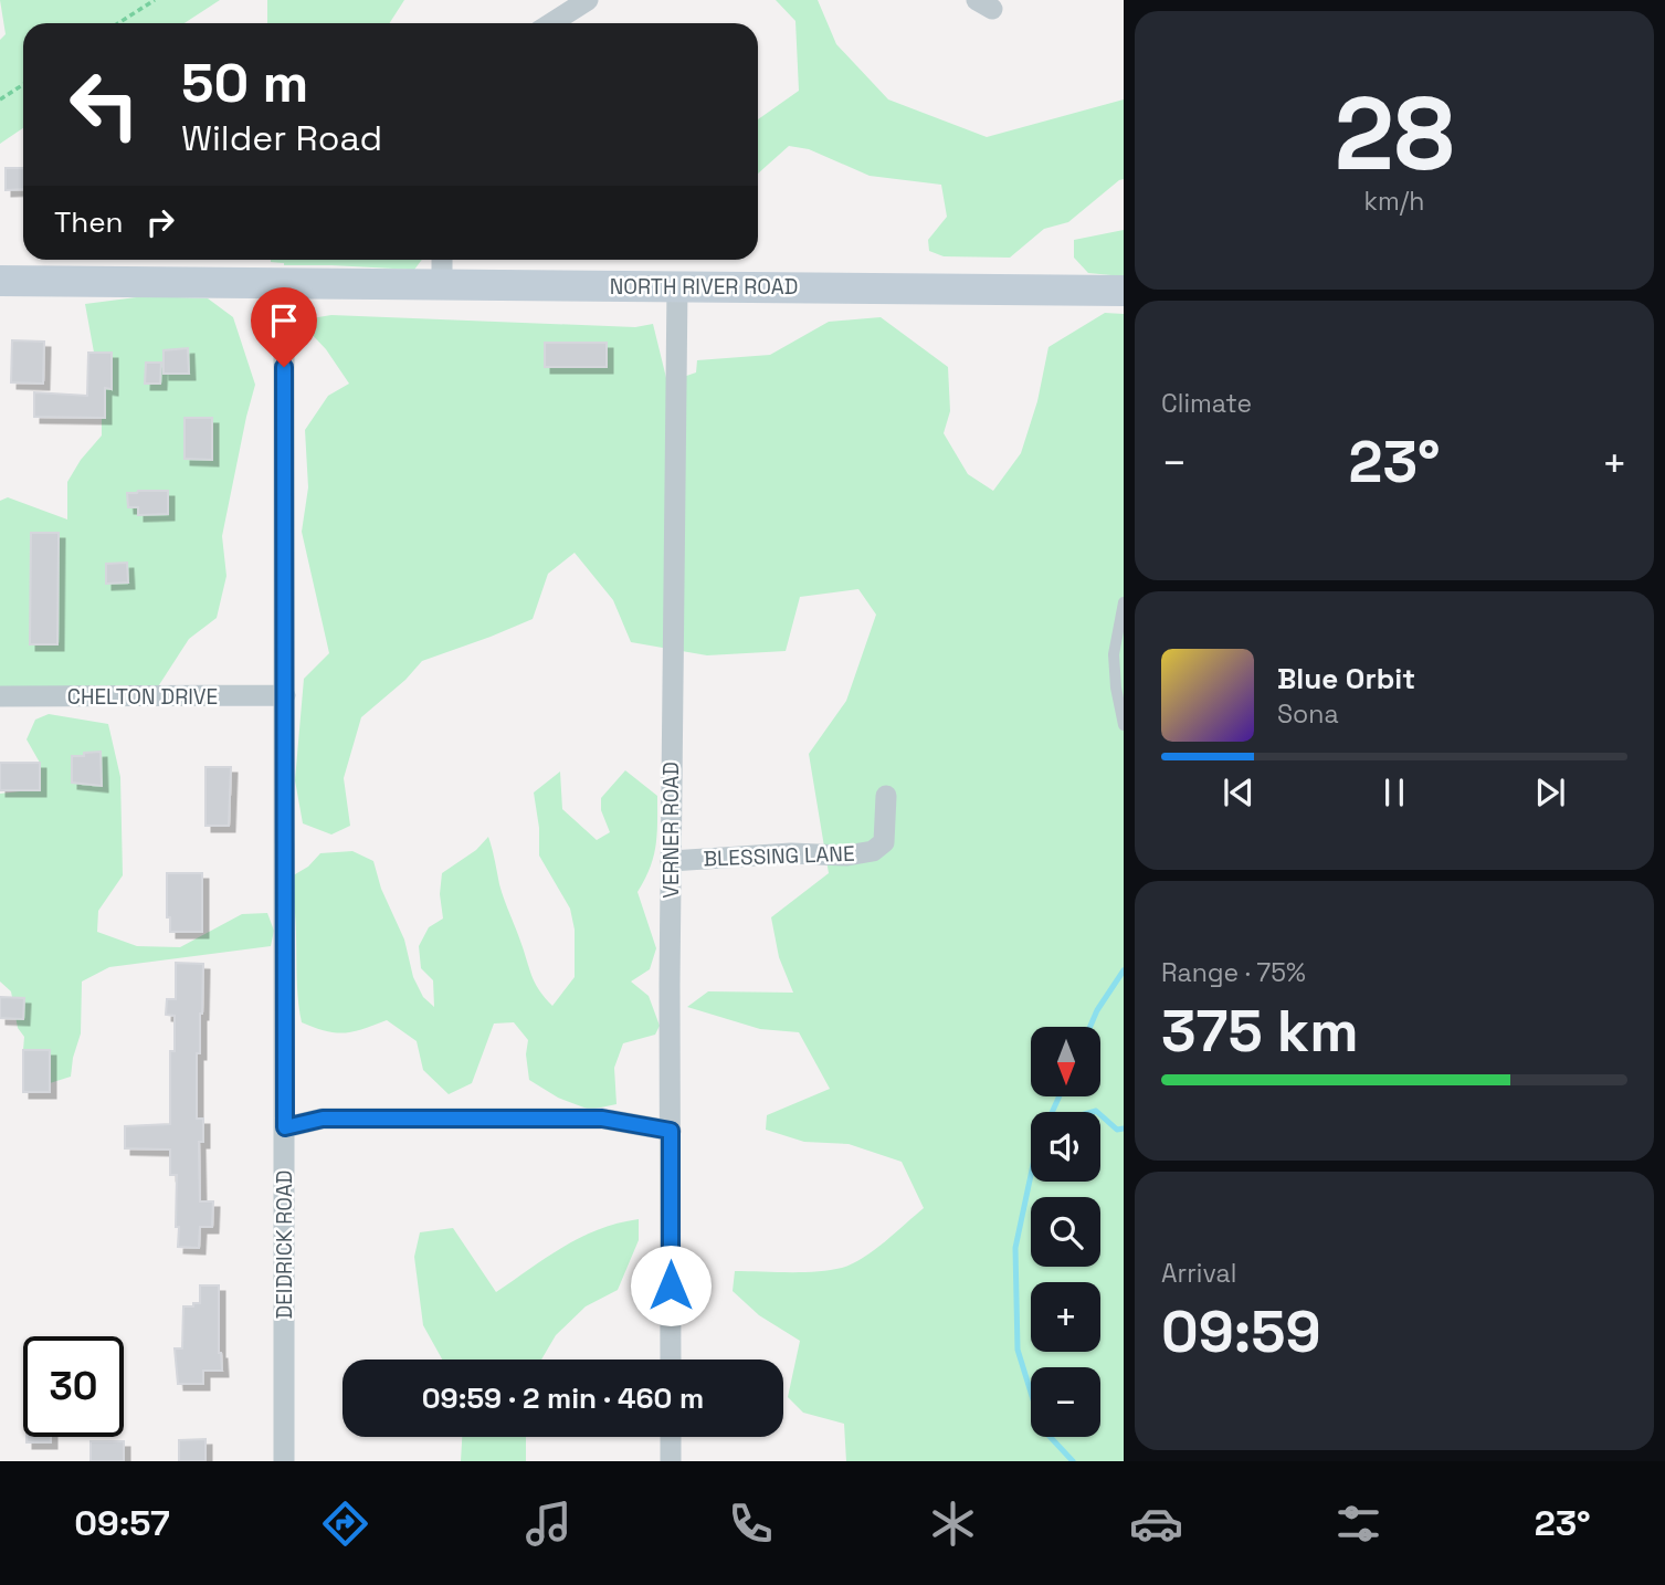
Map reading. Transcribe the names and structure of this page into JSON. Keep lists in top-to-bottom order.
{
  "streets": {
    "street": [
      "NORTH RIVER ROAD",
      "CHELTON DRIVE",
      "VERNER ROAD",
      "BLESSING LANE",
      "DEIDRICK ROAD"
    ]
  },
  "crossings": [
    ["NORTH RIVER ROAD", "VERNER ROAD"],
    ["NORTH RIVER ROAD", "DEIDRICK ROAD"],
    ["CHELTON DRIVE", "DEIDRICK ROAD"],
    ["VERNER ROAD", "BLESSING LANE"]
  ],
  "north": "bottom",
  "page": {
    "tile": [
      ["28", "km/h"],
      "Climate",
      ["Range · 75%", "375 km"],
      ["Arrival", "09:59"]
    ],
    "turn": ["50 m", "Wilder Road"],
    "then": "Then",
    "heat": ["−", "23°", "+"],
    "song": ["Blue Orbit", "Sona"],
    "map_buttons": ["+", "−"],
    "limit": "30",
    "trip": "09:59 · 2 min · 460 m",
    "tabs": ["09:57", "23°"]
  }
}
